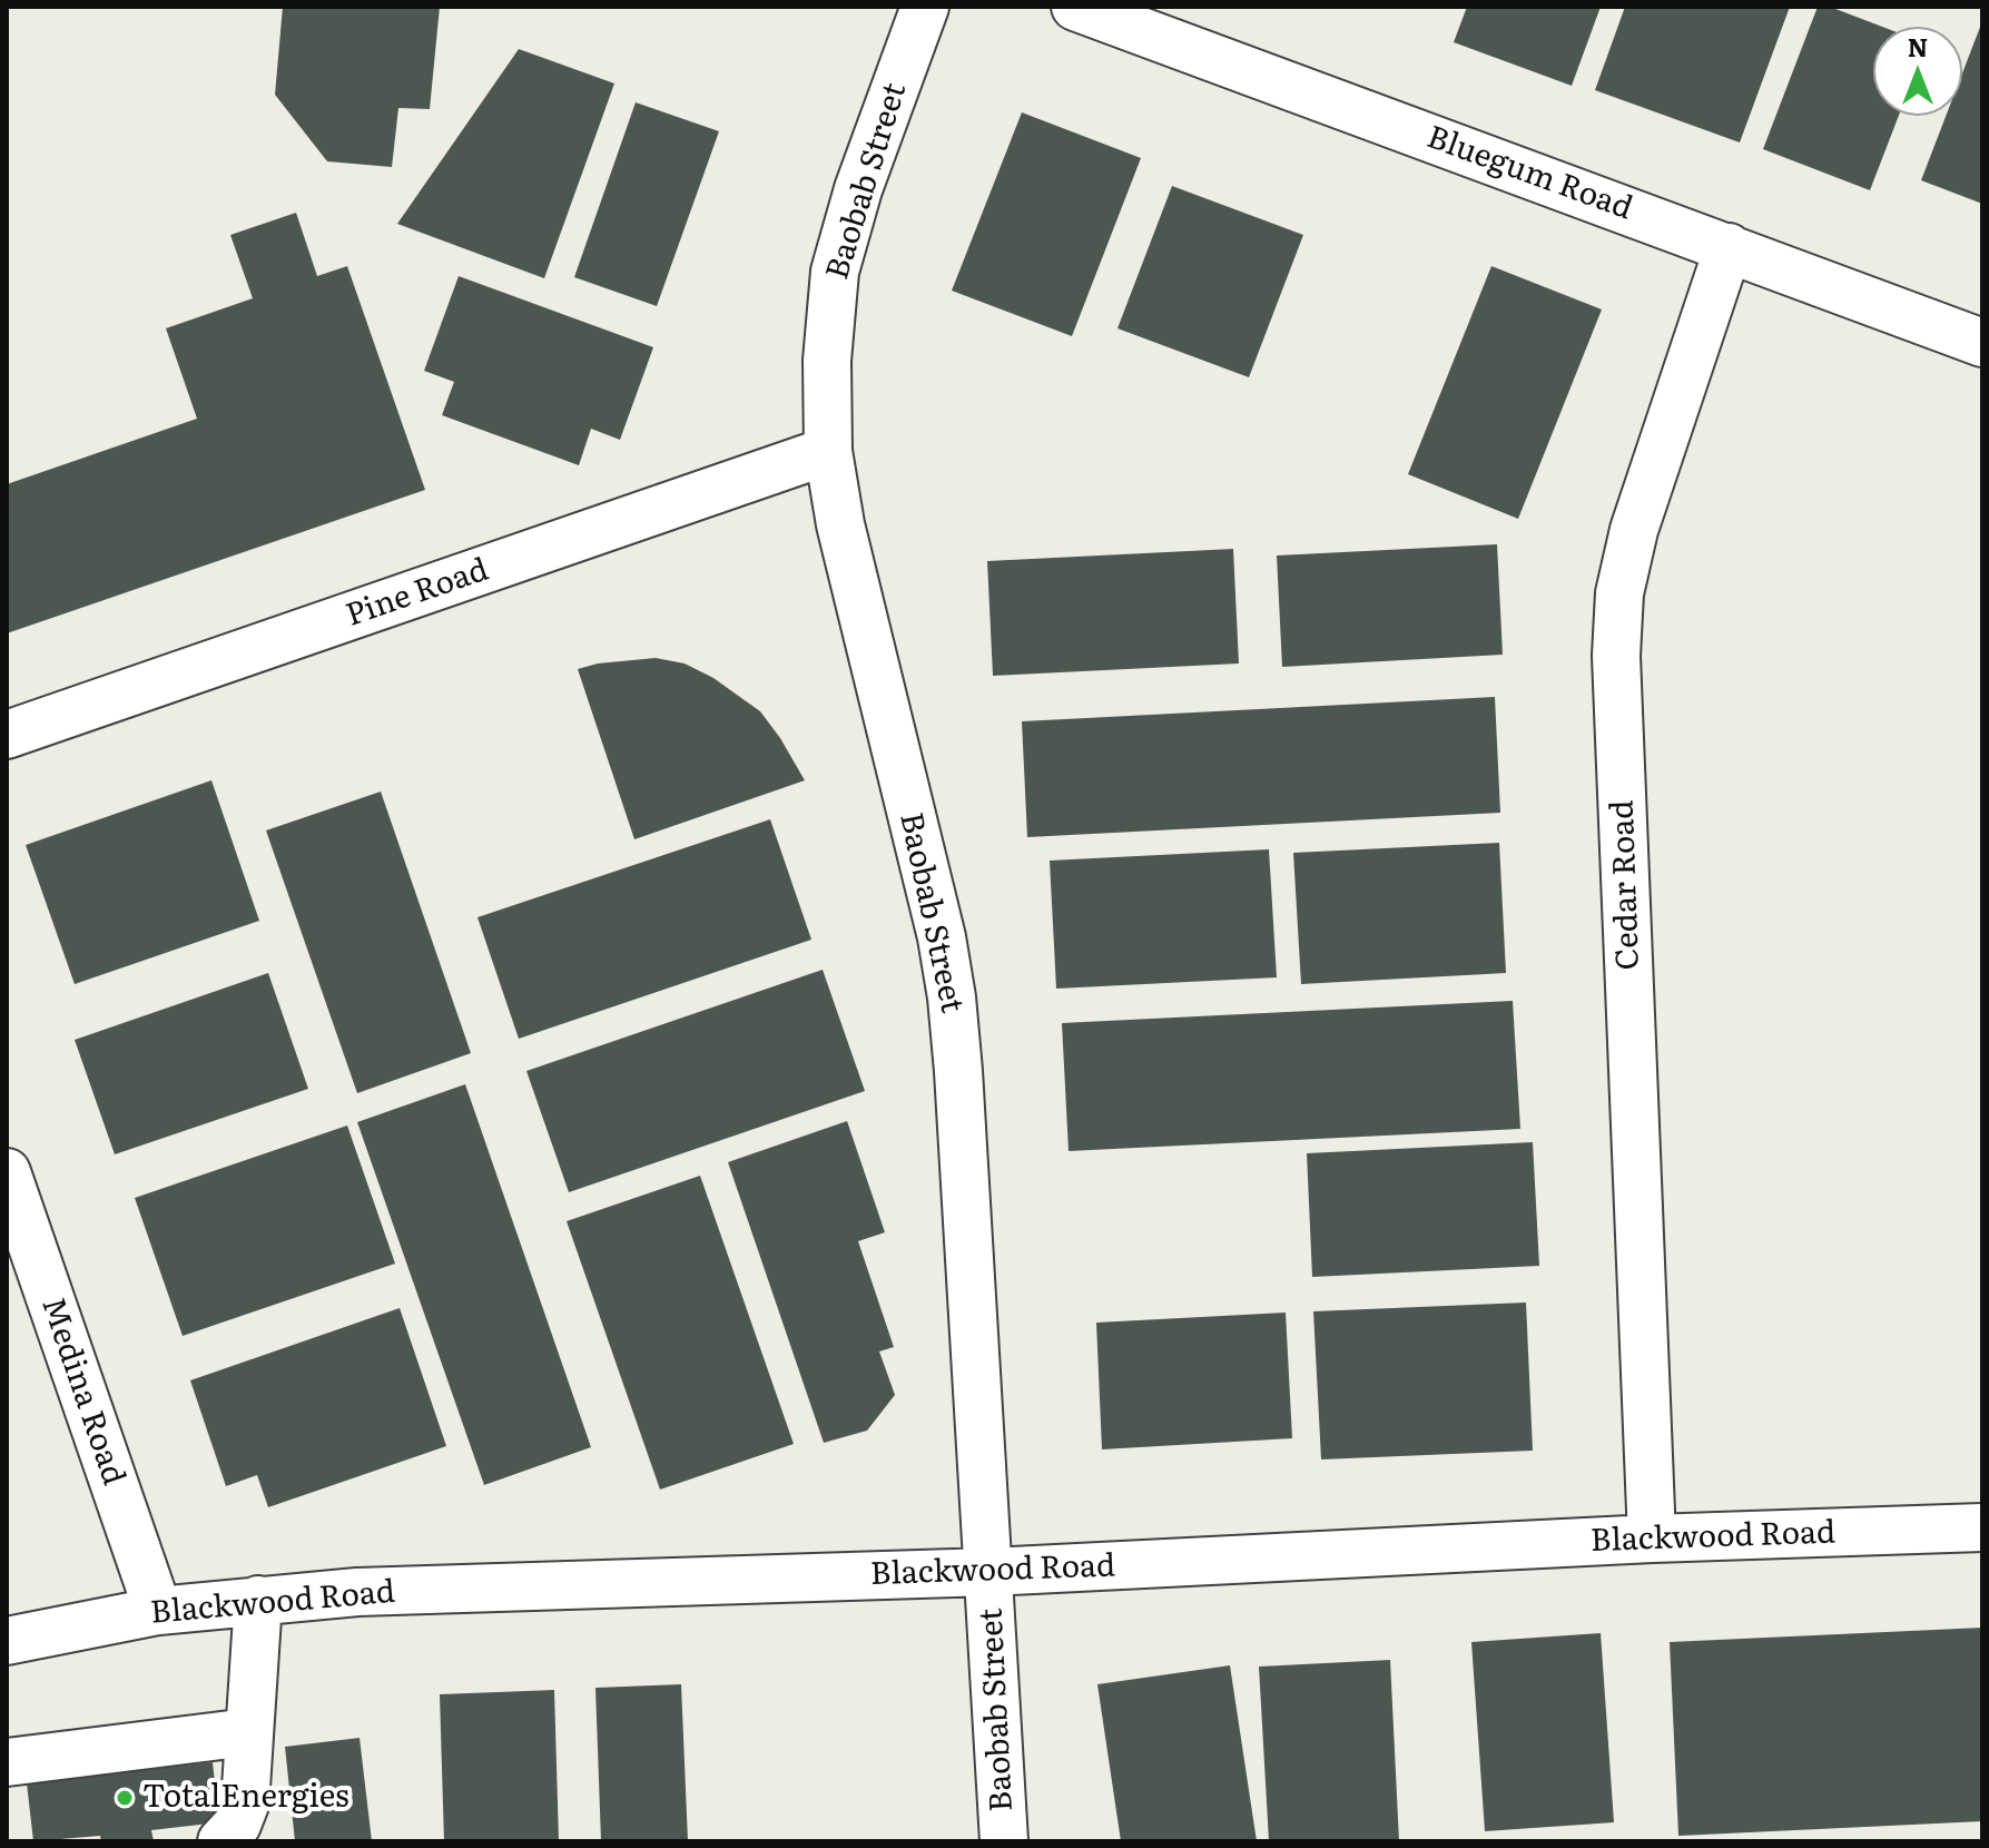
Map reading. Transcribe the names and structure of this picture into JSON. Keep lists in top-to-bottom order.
{
  "streets": {
    "street": [
      "Bluegum Road",
      "Baobab Street",
      "Pine Road",
      "Cedar Road",
      "Medina Road",
      "Blackwood Road"
    ]
  },
  "crossings": [
    ["Bluegum Road", "Cedar Road"],
    ["Baobab Street", "Pine Road"],
    ["Baobab Street", "Blackwood Road"],
    ["Cedar Road", "Blackwood Road"],
    ["Medina Road", "Blackwood Road"]
  ],
  "places": ["TotalEnergies"],
  "north": "top"
}
